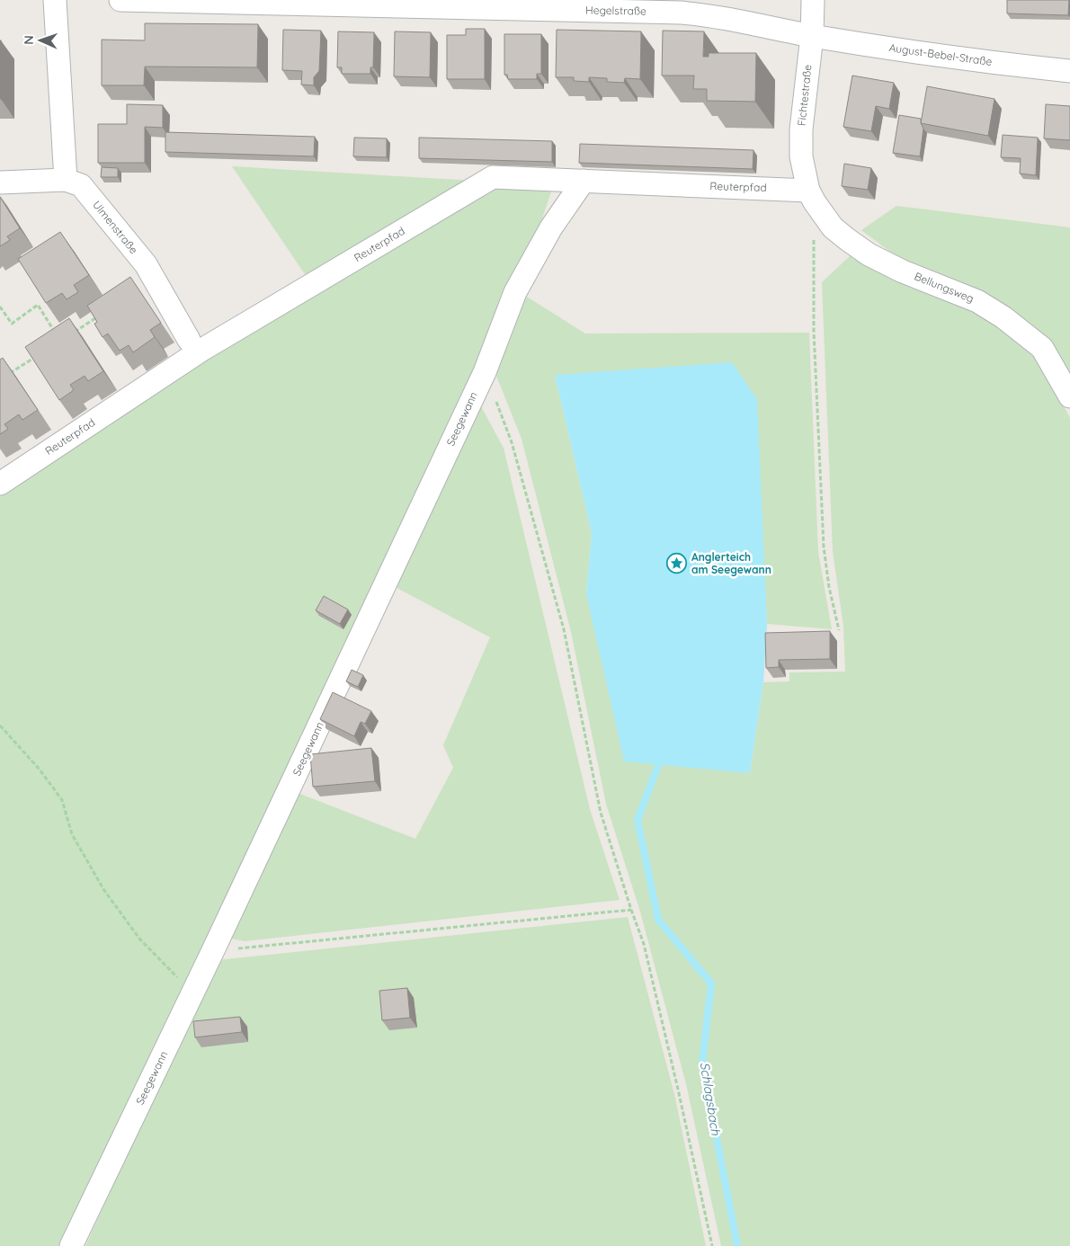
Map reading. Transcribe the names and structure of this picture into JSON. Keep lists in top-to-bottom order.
{
  "streets": {
    "street": [
      "Hegelstraße",
      "August-Bebel-Straße",
      "Fichtestraße",
      "Reuterpfad",
      "Ulmenstraße",
      "Bellungsweg",
      "Seegewann"
    ]
  },
  "crossings": [
    ["Hegelstraße", "August-Bebel-Straße"],
    ["Hegelstraße", "Fichtestraße"],
    ["August-Bebel-Straße", "Fichtestraße"],
    ["Fichtestraße", "Reuterpfad"],
    ["Fichtestraße", "Bellungsweg"],
    ["Reuterpfad", "Bellungsweg"],
    ["Reuterpfad", "Seegewann"]
  ],
  "water": ["Schlagsbach"],
  "places": {
    "place": ["Anglerteich am Seegewann"]
  },
  "north": "left"
}
